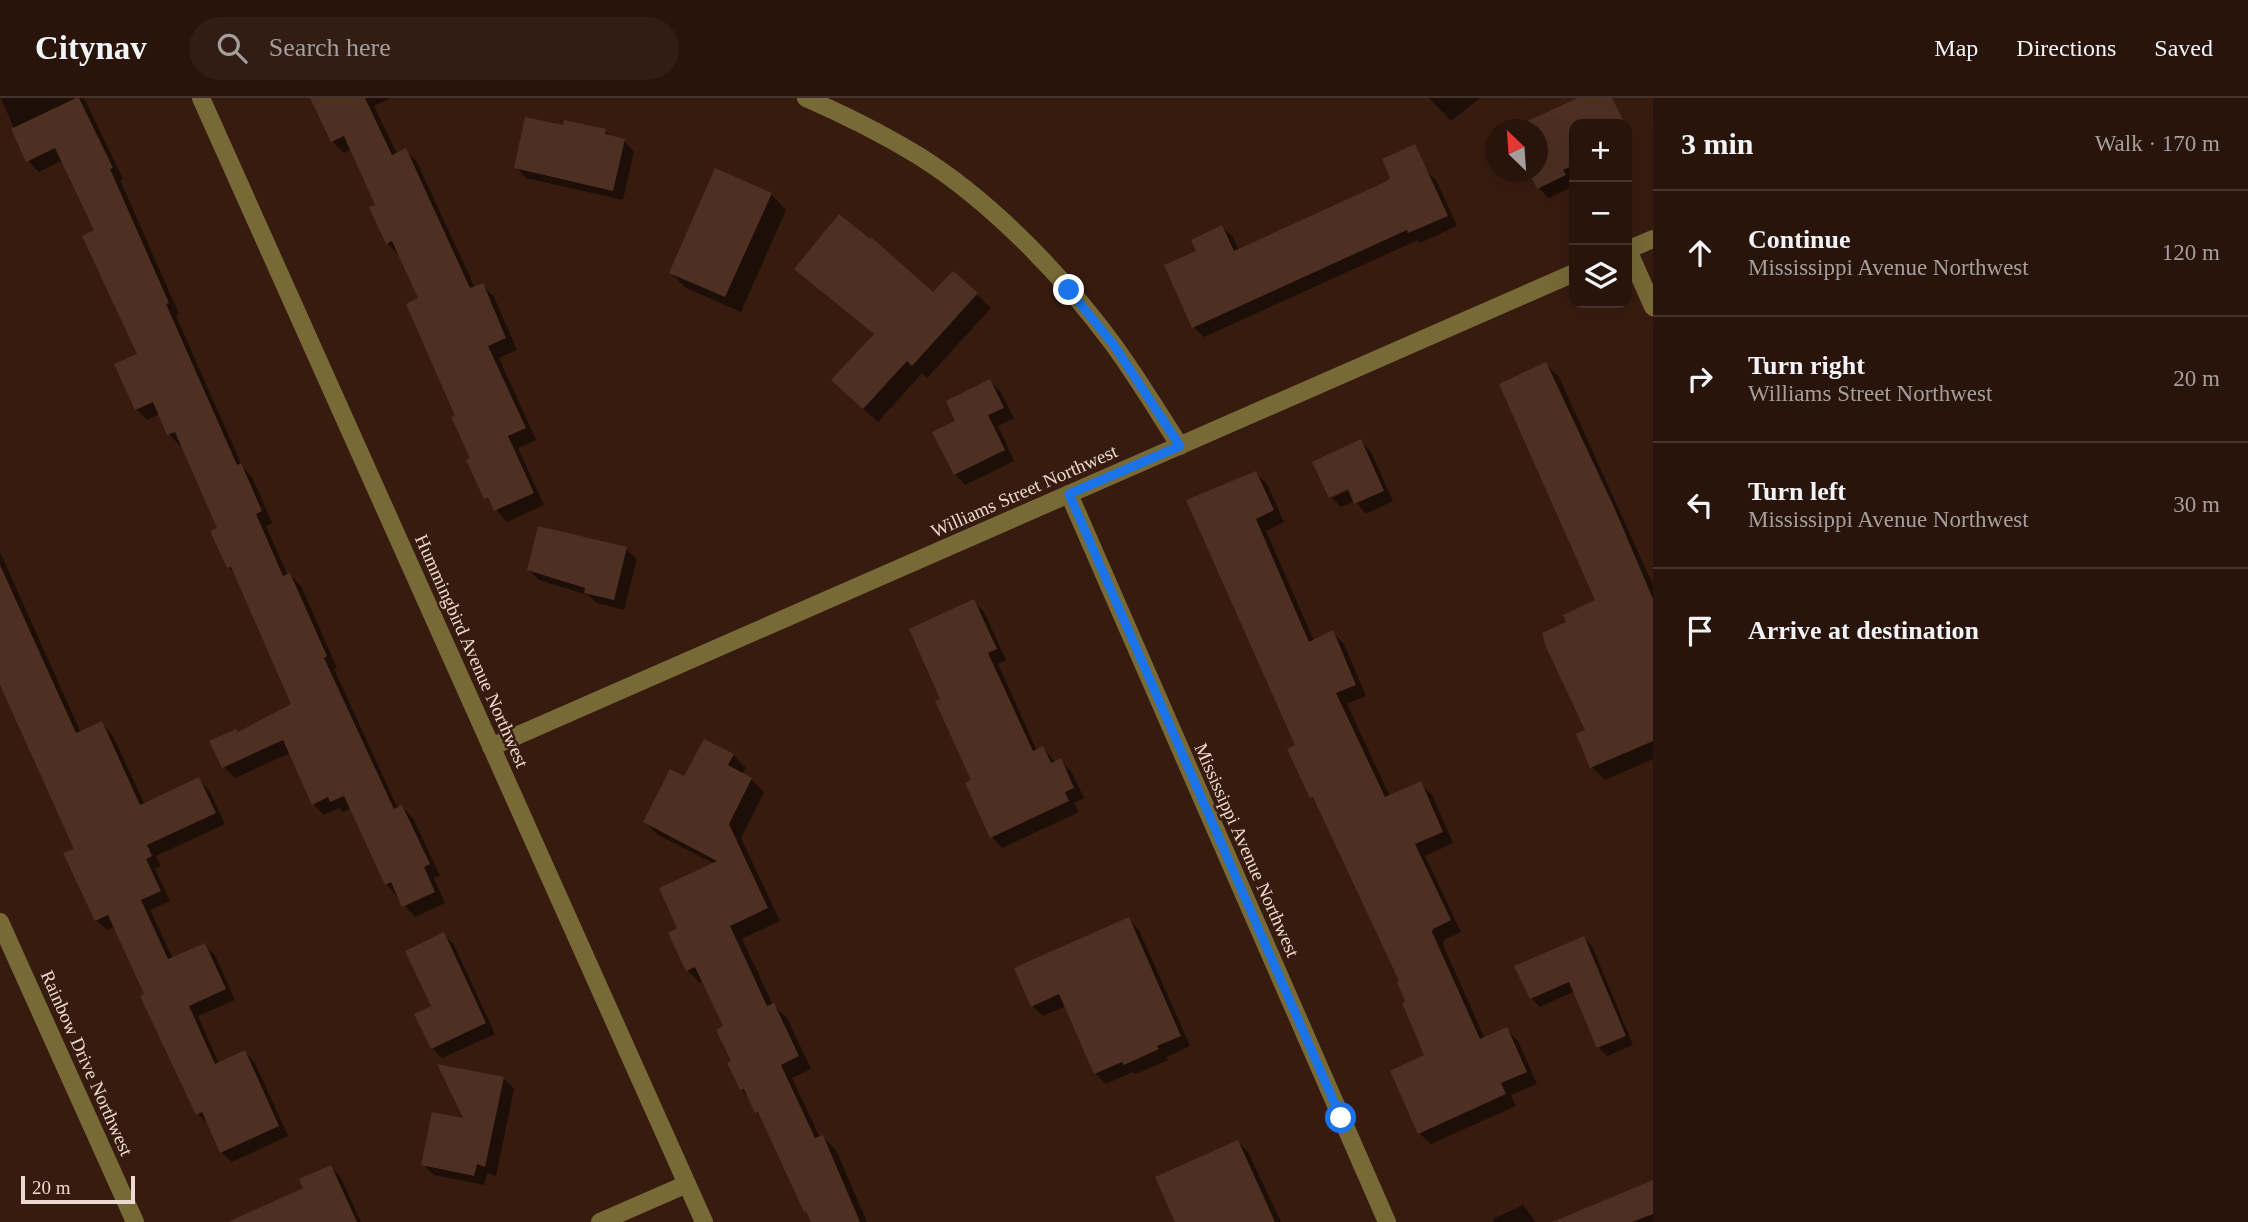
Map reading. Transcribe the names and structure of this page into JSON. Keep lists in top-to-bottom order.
{
  "streets": {
    "street": [
      "Williams Street Northwest",
      "Hummingbird Avenue Northwest",
      "Mississippi Avenue Northwest",
      "Rainbow Drive Northwest"
    ]
  },
  "crossings": [
    ["Williams Street Northwest", "Hummingbird Avenue Northwest"],
    ["Williams Street Northwest", "Mississippi Avenue Northwest"]
  ],
  "scale_bar": "20 m",
  "north": "top left",
  "page": {
    "header": "Citynav",
    "search": "Search here",
    "nav": ["Map", "Directions", "Saved"],
    "heading": ["3 min", "Walk · 170 m"],
    "map_buttons": ["+", "−"],
    "list": [
      ["Continue", "Mississippi Avenue Northwest", "120 m"],
      ["Turn right", "Williams Street Northwest", "20 m"],
      ["Turn left", "Mississippi Avenue Northwest", "30 m"],
      "Arrive at destination"
    ],
    "scale": "20 m"
  }
}
